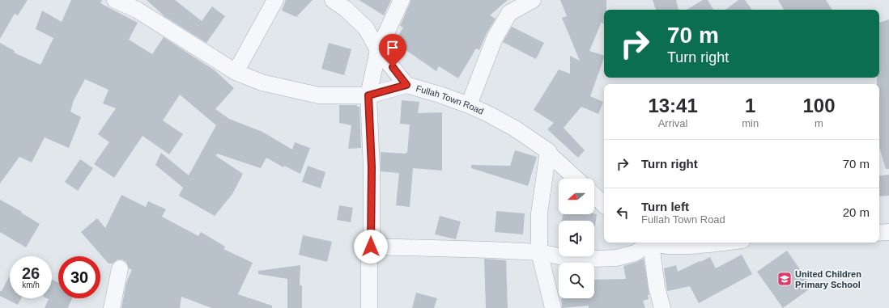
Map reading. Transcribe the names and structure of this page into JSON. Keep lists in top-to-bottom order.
{
  "streets": {
    "street": ["Fullah Town Road"]
  },
  "places": {
    "school or university": ["United Children Primary School"]
  },
  "north": "left",
  "page": {
    "turn": ["70 m", "Turn right"],
    "eta": [
      "13:41",
      "Arrival",
      "1",
      "min",
      "100",
      "m"
    ],
    "list": [
      {
        "name": "Turn right",
        "value": "70 m"
      },
      {
        "name": "Turn left",
        "note": "Fullah Town Road",
        "value": "20 m"
      }
    ],
    "speed": "26 km/h",
    "limit": "30"
  }
}
